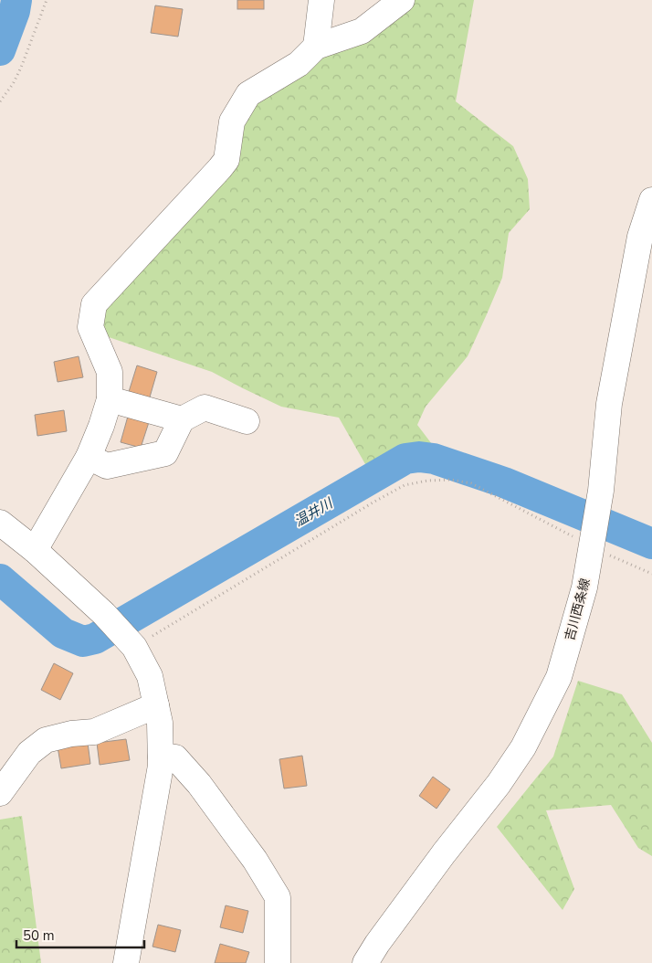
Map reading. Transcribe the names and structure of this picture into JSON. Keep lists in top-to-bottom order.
{
  "streets": {
    "street": ["吉川西条線"]
  },
  "water": ["温井川"],
  "scale_bar": "50 m"
}
